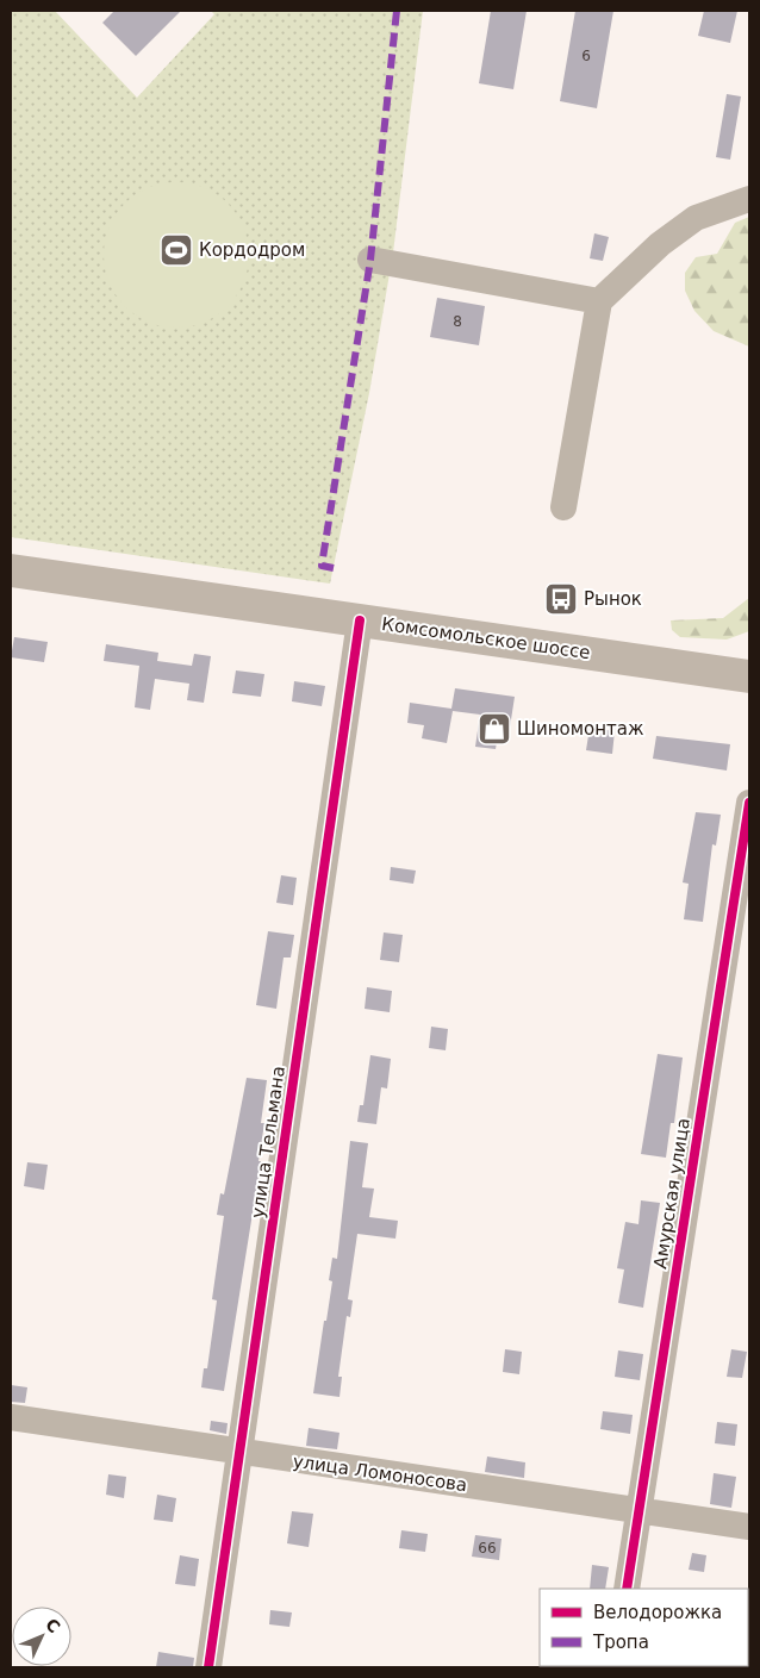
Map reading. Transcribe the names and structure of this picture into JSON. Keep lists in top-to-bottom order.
{
  "streets": {
    "main road": ["Комсомольское шоссе"],
    "street": ["улица Тельмана", "Амурская улица", "улица Ломоносова"]
  },
  "crossings": [
    ["Комсомольское шоссе", "улица Тельмана"],
    ["улица Тельмана", "улица Ломоносова"],
    ["Амурская улица", "улица Ломоносова"]
  ],
  "places": {
    "sports": ["Кордодром"],
    "bus stop": ["Рынок"],
    "shop": ["Шиномонтаж"]
  },
  "house_numbers": ["6", "8", "66"],
  "legend": ["Велодорожка", "Тропа"],
  "north": "top right"
}
